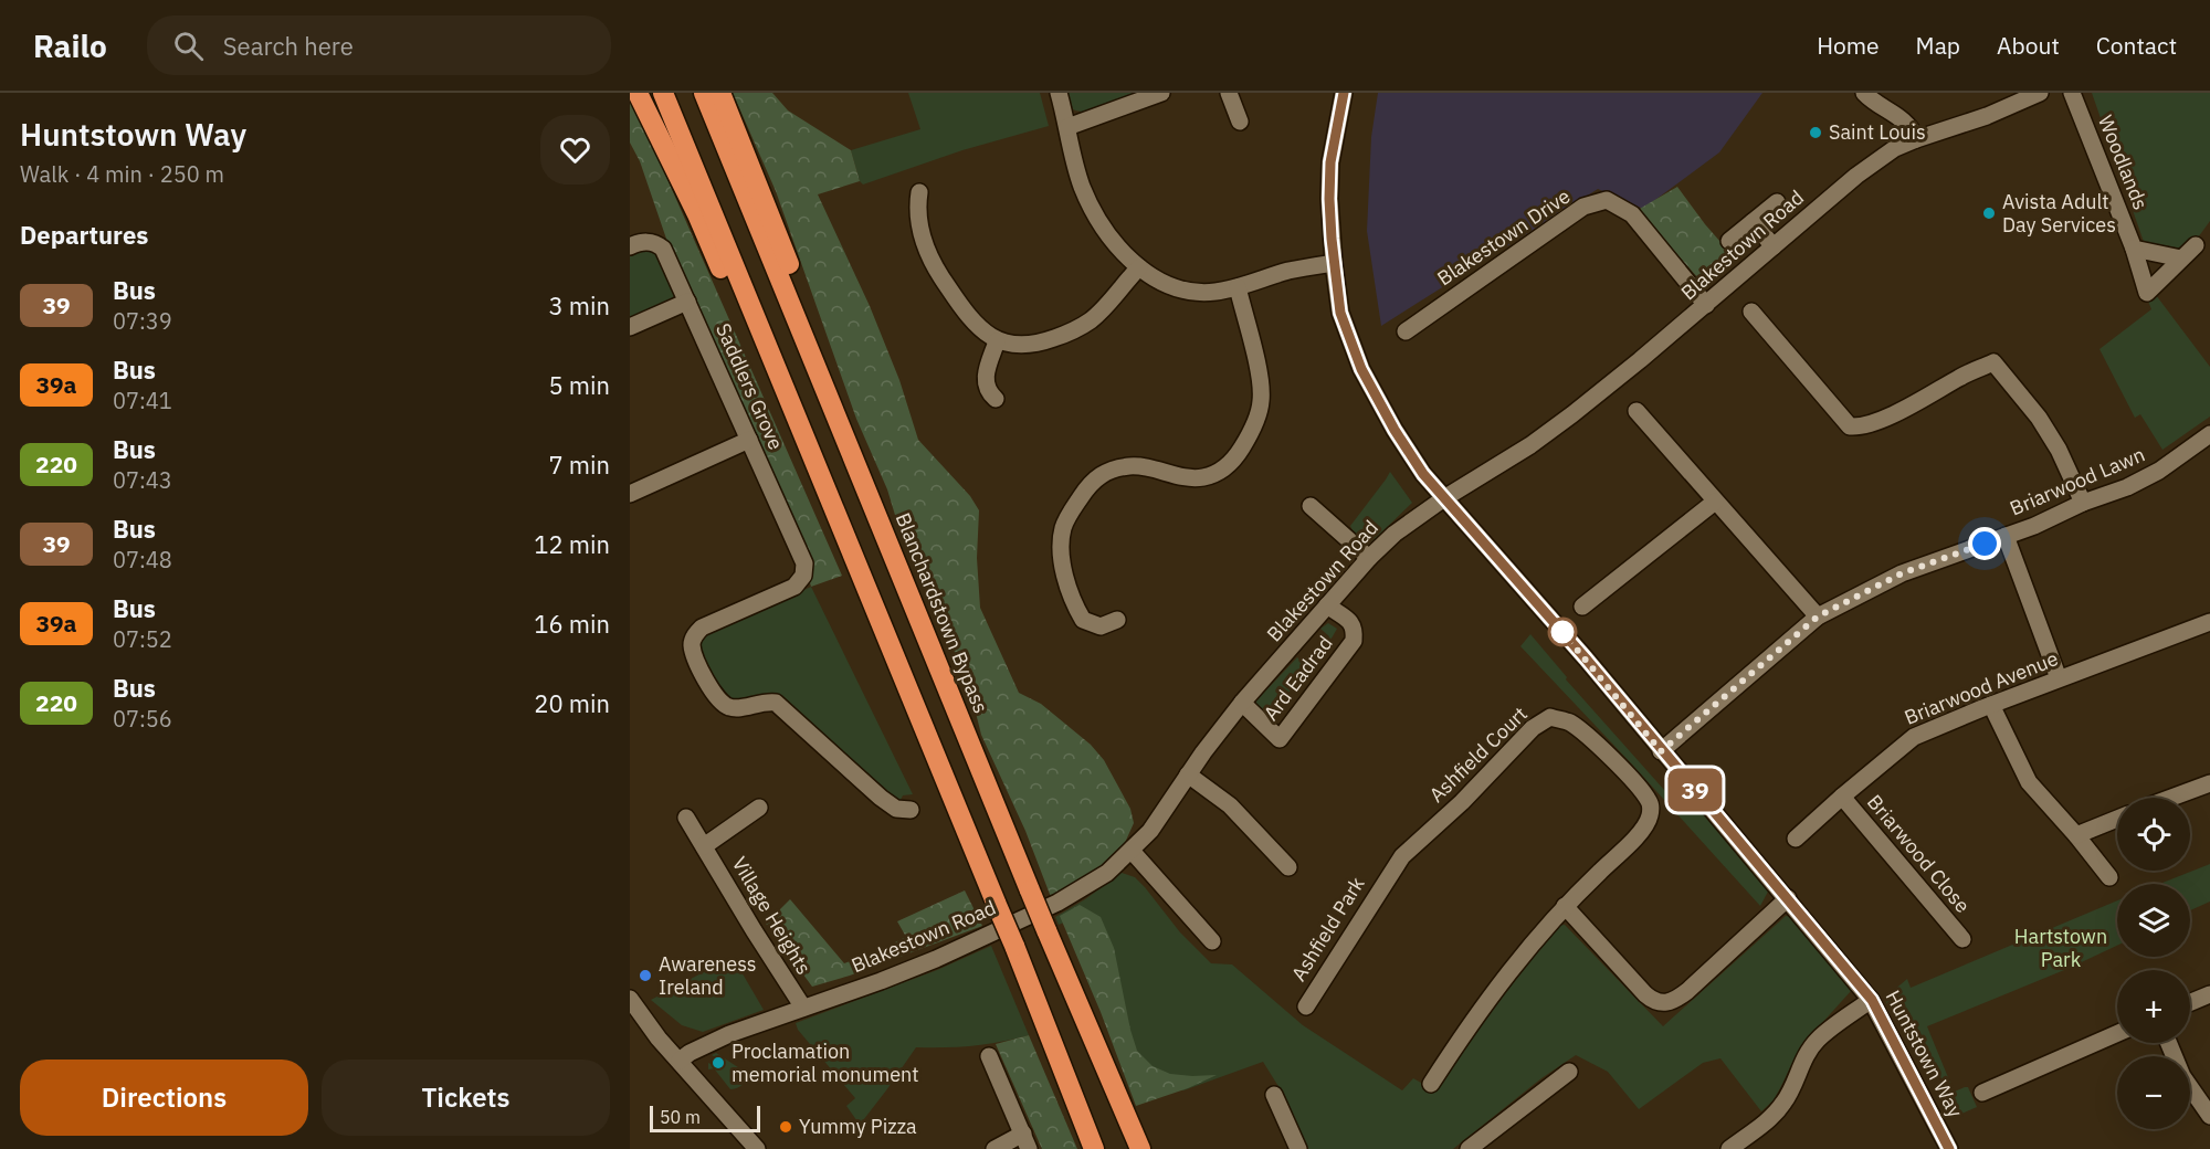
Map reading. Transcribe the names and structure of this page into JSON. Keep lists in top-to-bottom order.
{
  "streets": {
    "highway": ["Blanchardstown Bypass"],
    "street": [
      "Woodlands",
      "Blakestown Drive",
      "Blakestown Road",
      "Saddlers Grove",
      "Briarwood Lawn",
      "Ard Eadrad",
      "Briarwood Avenue",
      "Ashfield Court",
      "Briarwood Close",
      "Village Heights",
      "Ashfield Park",
      "Huntstown Way"
    ]
  },
  "crossings": [
    ["Blakestown Drive", "Blakestown Road"],
    ["Blakestown Road", "Ard Eadrad"],
    ["Blakestown Road", "Village Heights"],
    ["Blakestown Road", "Huntstown Way"],
    ["Briarwood Lawn", "Huntstown Way"],
    ["Briarwood Avenue", "Briarwood Close"],
    ["Ashfield Court", "Ashfield Park"]
  ],
  "parks": ["Hartstown Park"],
  "places": [
    "Saint Louis",
    "Avista Adult Day Services",
    "Awareness Ireland",
    "Proclamation memorial monument",
    "Yummy Pizza"
  ],
  "lines": ["bus line 39"],
  "scale_bar": "50 m",
  "page": {
    "header": "Railo",
    "search": "Search here",
    "nav": [
      "Home",
      "Map",
      "About",
      "Contact"
    ],
    "heading": [
      ["Huntstown Way", "Walk · 4 min · 250 m"],
      "Departures"
    ],
    "on_map": "39",
    "list": [
      {
        "mark": "39",
        "name": "Bus",
        "note": "07:39",
        "value": "3 min"
      },
      {
        "mark": "39a",
        "name": "Bus",
        "note": "07:41",
        "value": "5 min"
      },
      {
        "mark": "220",
        "name": "Bus",
        "note": "07:43",
        "value": "7 min"
      },
      {
        "mark": "39",
        "name": "Bus",
        "note": "07:48",
        "value": "12 min"
      },
      {
        "mark": "39a",
        "name": "Bus",
        "note": "07:52",
        "value": "16 min"
      },
      {
        "mark": "220",
        "name": "Bus",
        "note": "07:56",
        "value": "20 min"
      }
    ],
    "map_buttons": ["+", "−"],
    "buttons": ["Directions", "Tickets"],
    "scale": "50 m"
  }
}
